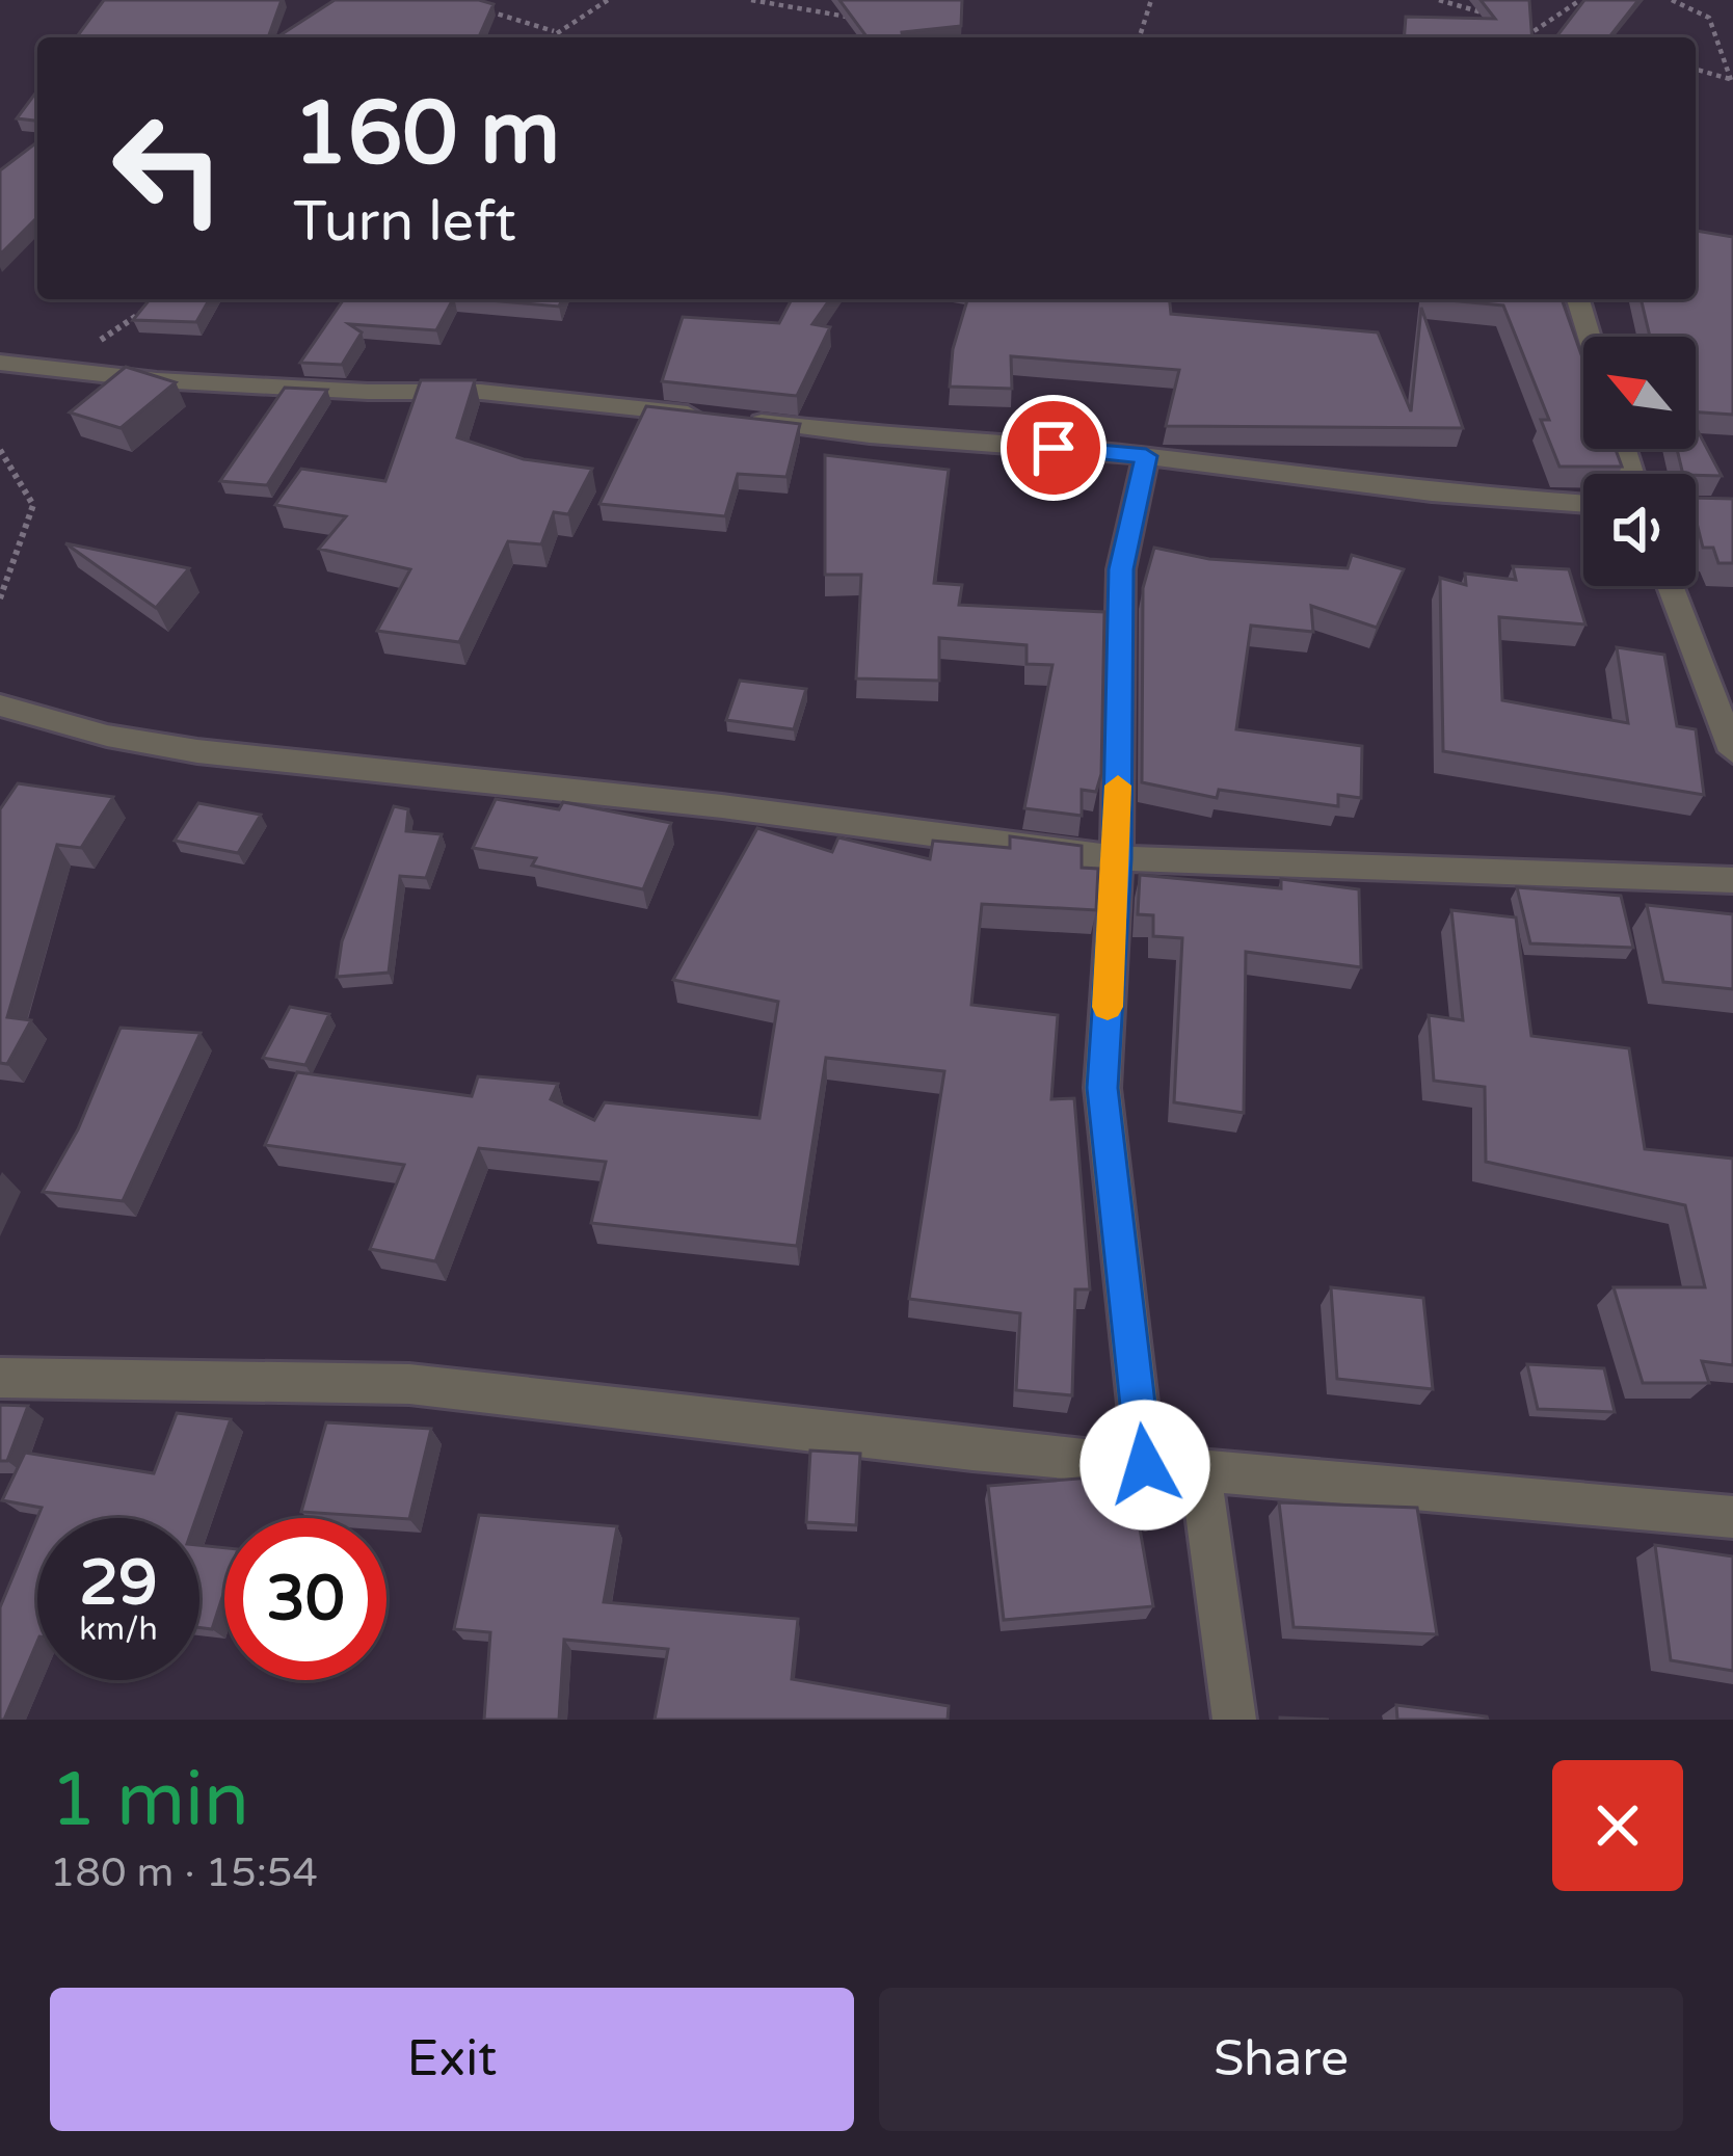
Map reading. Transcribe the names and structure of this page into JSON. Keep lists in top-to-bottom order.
{
  "north": "top left",
  "page": {
    "turn": ["160 m", "Turn left"],
    "speed": "29 km/h",
    "limit": "30",
    "heading": ["1 min", "180 m · 15:54"],
    "buttons": ["Exit", "Share"]
  }
}
